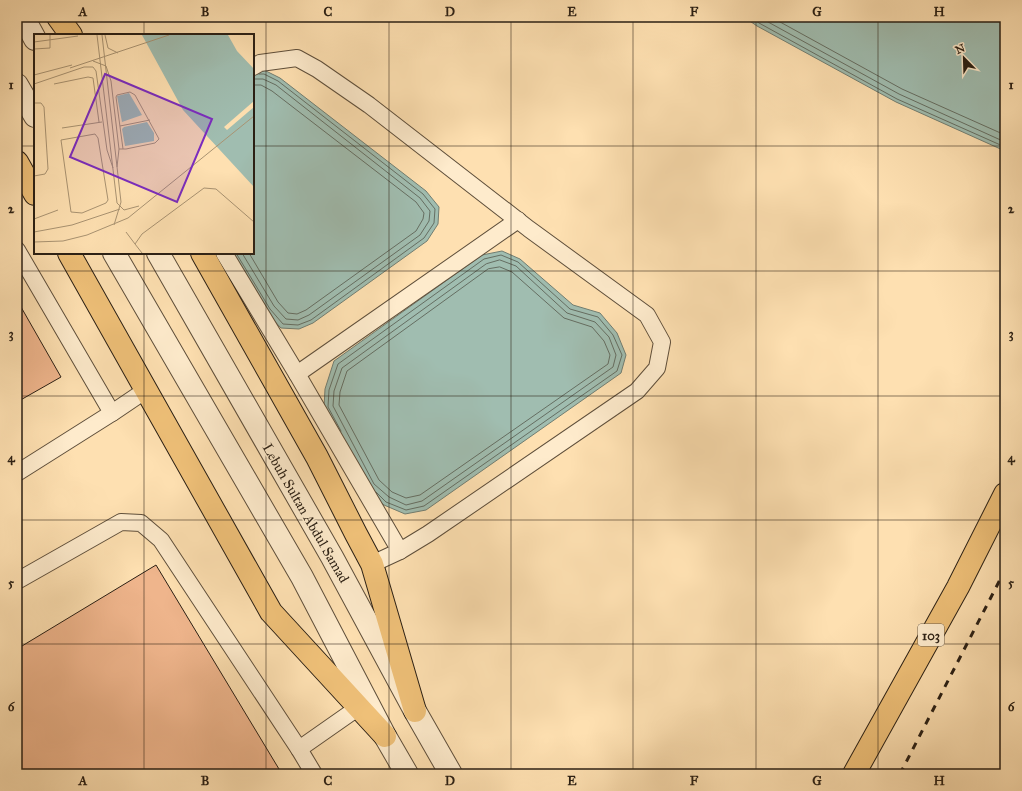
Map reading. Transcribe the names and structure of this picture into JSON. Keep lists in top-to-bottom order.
{
  "streets": {
    "main road": ["103"],
    "street": ["Lebuh Sultan Abdul Samad"]
  },
  "north": "top left",
  "grid": {
    "columns": [
      "A",
      "B",
      "C",
      "D",
      "E",
      "F",
      "G",
      "H"
    ],
    "rows": [
      "1",
      "2",
      "3",
      "4",
      "5",
      "6"
    ]
  }
}
